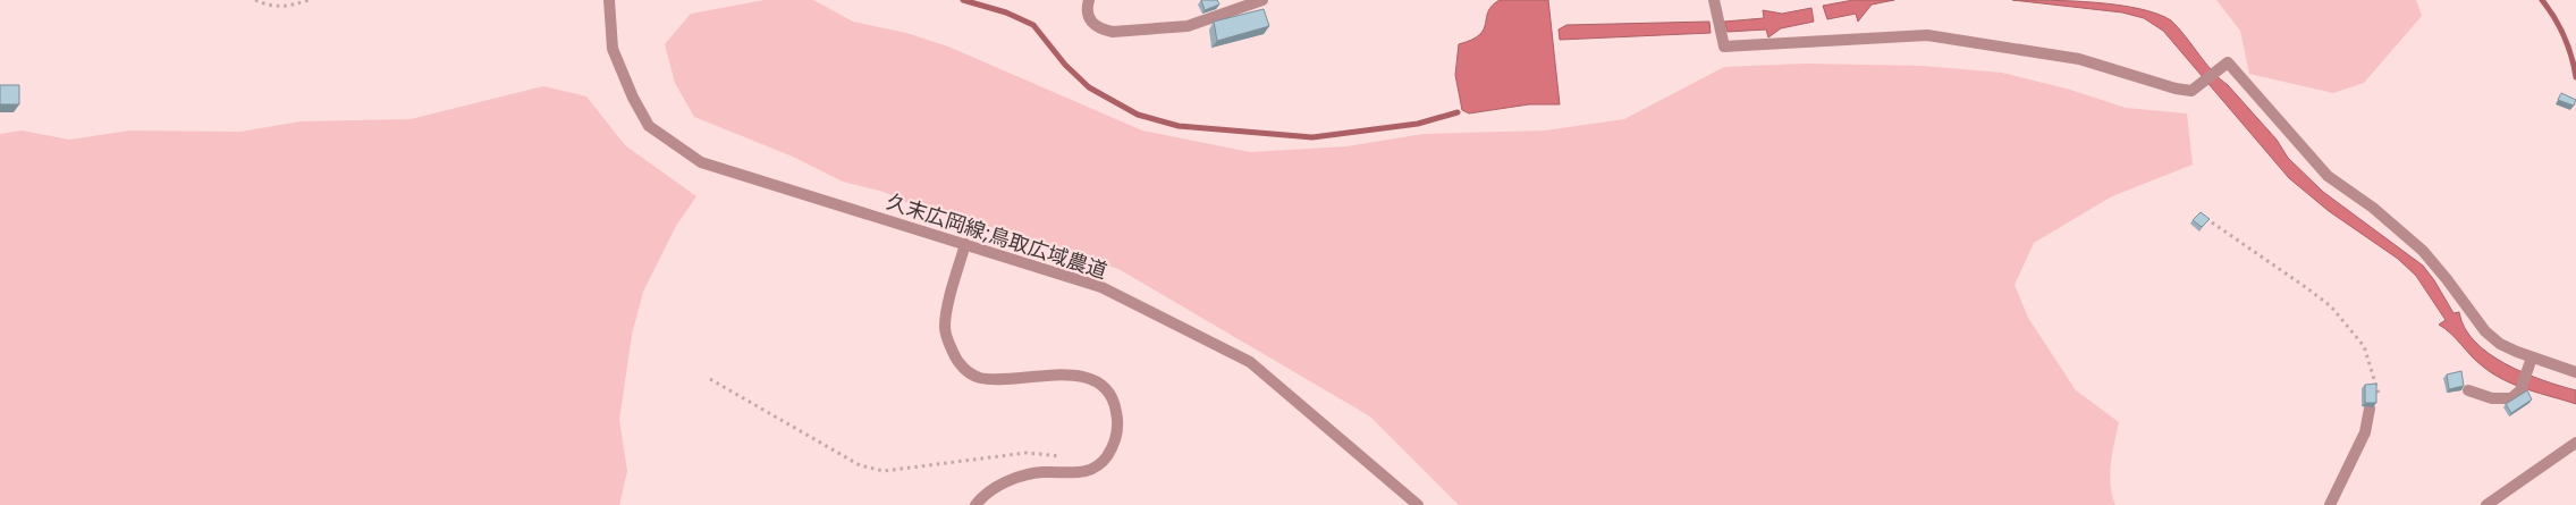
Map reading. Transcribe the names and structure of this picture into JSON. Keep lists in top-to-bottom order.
{
  "streets": {
    "street": ["久末広岡線;鳥取広域農道"]
  }
}
